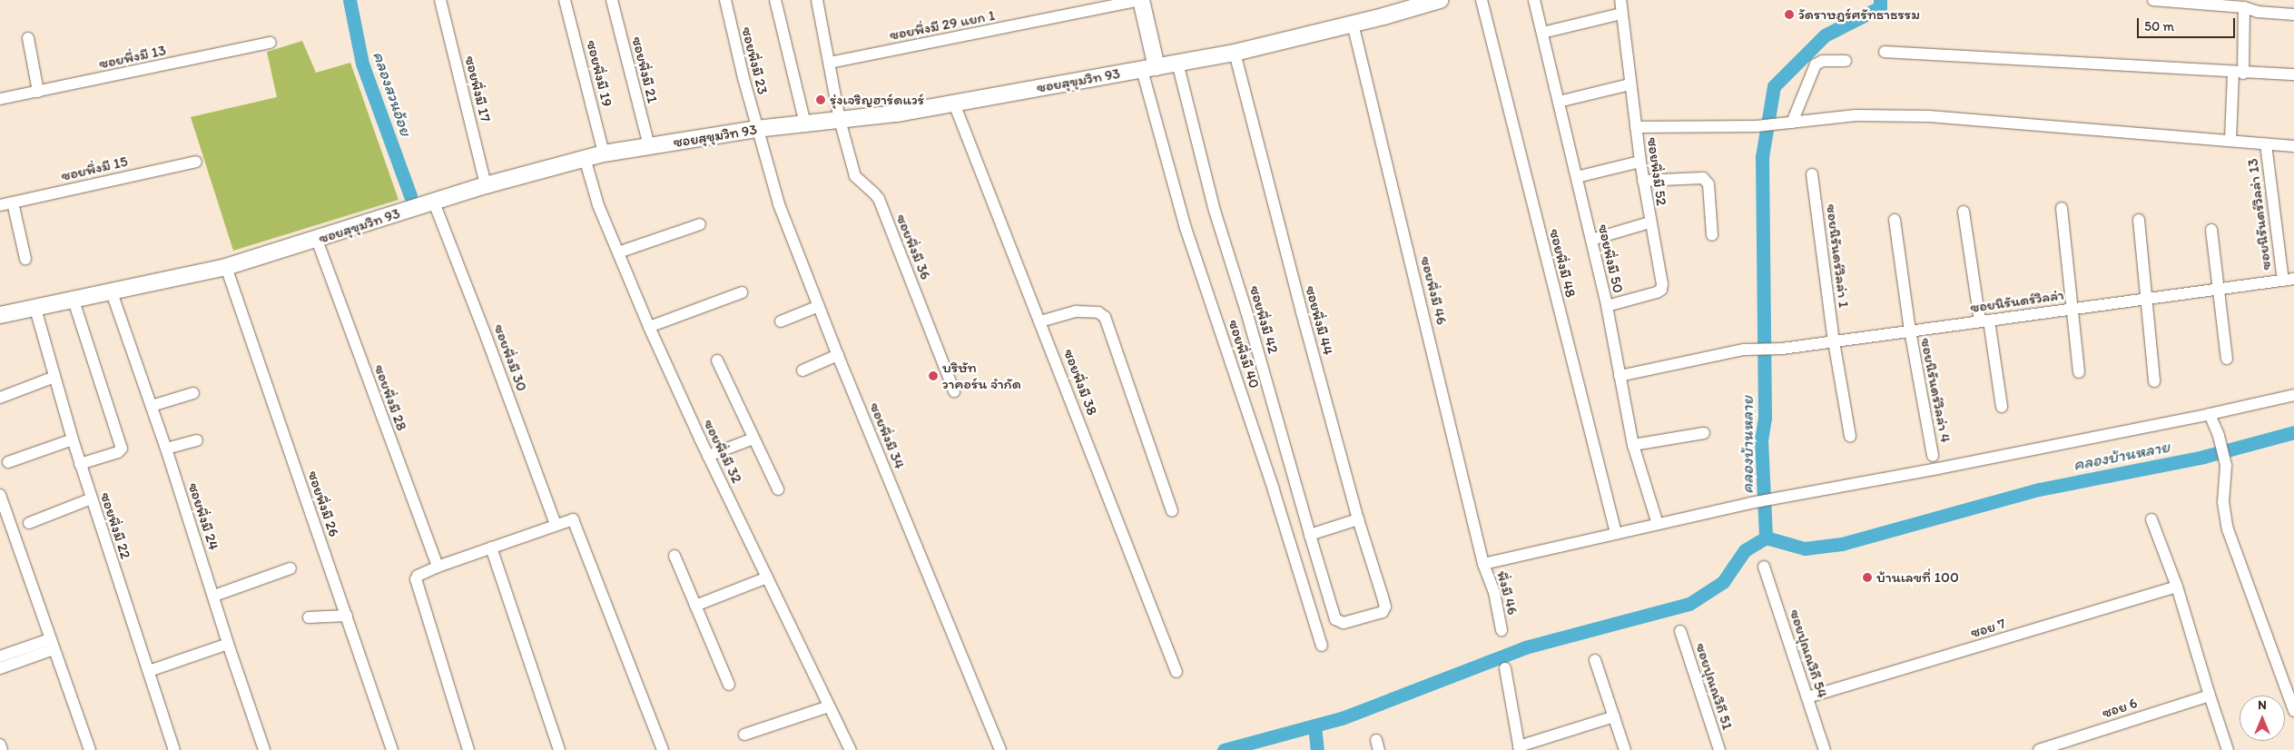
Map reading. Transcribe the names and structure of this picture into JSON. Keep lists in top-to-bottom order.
{
  "streets": {
    "street": [
      "ซอยพึ่งมี 29 แยก 1",
      "ซอยพึ่งมี 13",
      "ซอยพึ่งมี 23",
      "ซอยพึ่งมี 21",
      "ซอยพึ่งมี 19",
      "ซอยสุขุมวิท 93",
      "ซอยพึ่งมี 17",
      "ซอยพึ่งมี 15",
      "ซอยพึ่งมี 52",
      "ซอยนิรันดร์วิลล่า 13",
      "ซอยพึ่งมี 36",
      "ซอยนิรันดร์วิลล่า 1",
      "ซอยพึ่งมี 50",
      "ซอยพึ่งมี 48",
      "ซอยพึ่งมี 46",
      "ซอยนิรันดร์วิลล่า",
      "ซอยพึ่งมี 42",
      "ซอยพึ่งมี 44",
      "ซอยพึ่งมี 40",
      "ซอยพึ่งมี 30",
      "ซอยพึ่งมี 38",
      "ซอยนิรันดร์วิลล่า 4",
      "ซอยพึ่งมี 28",
      "ซอยพึ่งมี 34",
      "ซอยพึ่งมี 32",
      "ซอยพึ่งมี 26",
      "ซอยพึ่งมี 24",
      "ซอยพึ่งมี 22",
      "พึ่งมี 46",
      "ซอย 7",
      "ซอยปุณณวิถี 54",
      "ซอยปุณณวิถี 51",
      "ซอย 6"
    ]
  },
  "crossings": [
    ["ซอยพึ่งมี 29 แยก 1", "ซอยพึ่งมี 36"],
    ["ซอยพึ่งมี 23", "ซอยสุขุมวิท 93"],
    ["ซอยพึ่งมี 23", "ซอยพึ่งมี 34"],
    ["ซอยพึ่งมี 21", "ซอยสุขุมวิท 93"],
    ["ซอยพึ่งมี 19", "ซอยสุขุมวิท 93"],
    ["ซอยสุขุมวิท 93", "ซอยพึ่งมี 17"],
    ["ซอยสุขุมวิท 93", "ซอยพึ่งมี 36"],
    ["ซอยสุขุมวิท 93", "ซอยพึ่งมี 46"],
    ["ซอยสุขุมวิท 93", "ซอยพึ่งมี 42"],
    ["ซอยสุขุมวิท 93", "ซอยพึ่งมี 44"],
    ["ซอยสุขุมวิท 93", "ซอยพึ่งมี 40"],
    ["ซอยสุขุมวิท 93", "ซอยพึ่งมี 30"],
    ["ซอยสุขุมวิท 93", "ซอยพึ่งมี 38"],
    ["ซอยสุขุมวิท 93", "ซอยพึ่งมี 28"],
    ["ซอยสุขุมวิท 93", "ซอยพึ่งมี 34"],
    ["ซอยสุขุมวิท 93", "ซอยพึ่งมี 32"],
    ["ซอยสุขุมวิท 93", "ซอยพึ่งมี 26"],
    ["ซอยสุขุมวิท 93", "ซอยพึ่งมี 24"],
    ["ซอยสุขุมวิท 93", "ซอยพึ่งมี 22"],
    ["ซอยพึ่งมี 52", "ซอยพึ่งมี 50"],
    ["ซอยนิรันดร์วิลล่า 13", "ซอยนิรันดร์วิลล่า"],
    ["ซอยนิรันดร์วิลล่า 1", "ซอยนิรันดร์วิลล่า"],
    ["ซอยพึ่งมี 50", "ซอยนิรันดร์วิลล่า"],
    ["ซอยพึ่งมี 46", "พึ่งมี 46"],
    ["ซอยนิรันดร์วิลล่า", "ซอยนิรันดร์วิลล่า 4"],
    ["ซอยพึ่งมี 42", "ซอยพึ่งมี 44"],
    ["ซอย 7", "ซอยปุณณวิถี 54"]
  ],
  "water": ["คลองสวนอ้อย", "คลองบ้านหลาย"],
  "places": [
    "วัดราษฎร์ศรัทธาธรรม",
    "รุ่งเจริญฮาร์ดแวร์",
    "บริษัท วาคอร์น จำกัด",
    "บ้านเลขที่ 100"
  ],
  "scale_bar": "50 m",
  "north": "top"
}
